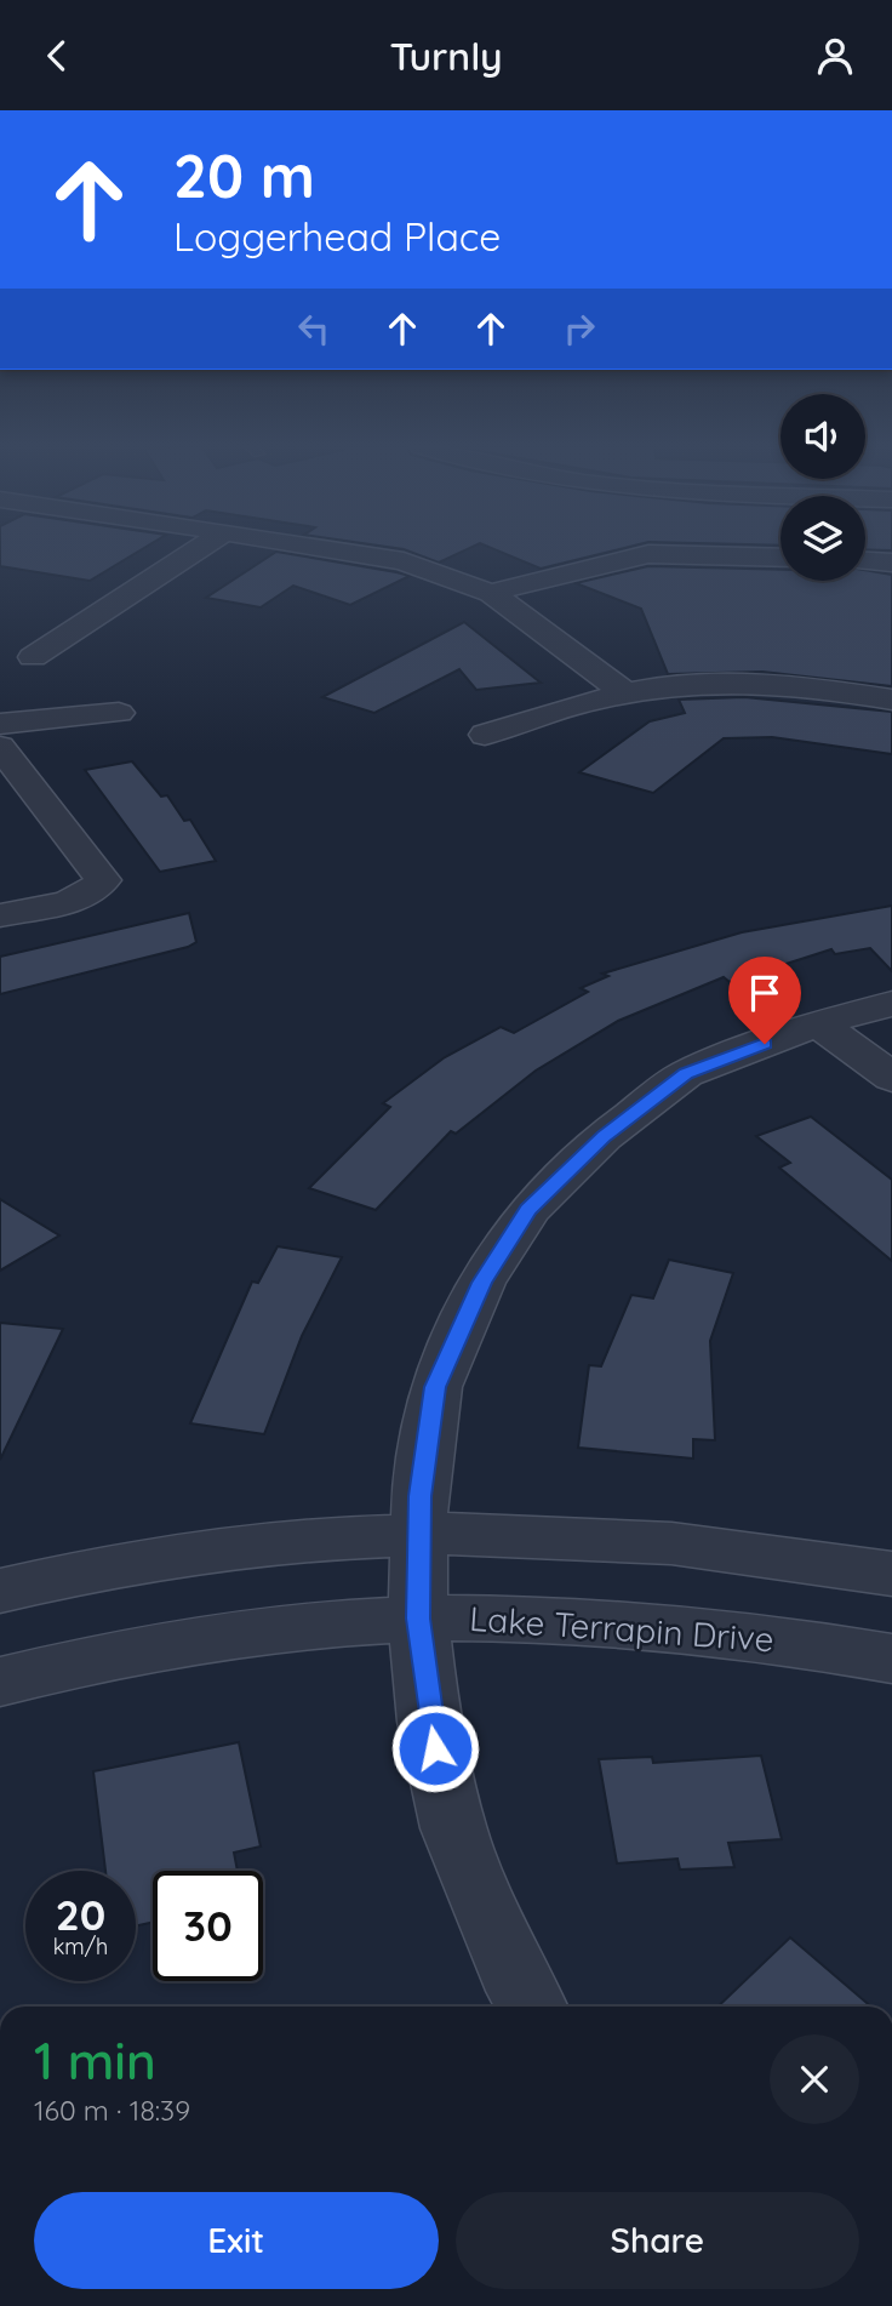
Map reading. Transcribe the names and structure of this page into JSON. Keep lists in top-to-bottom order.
{
  "streets": {
    "street": ["Lake Terrapin Drive"]
  },
  "page": {
    "header": "Turnly",
    "turn": ["20 m", "Loggerhead Place"],
    "speed": "20 km/h",
    "limit": "30",
    "heading": ["1 min", "160 m · 18:39"],
    "buttons": ["Exit", "Share"]
  }
}
